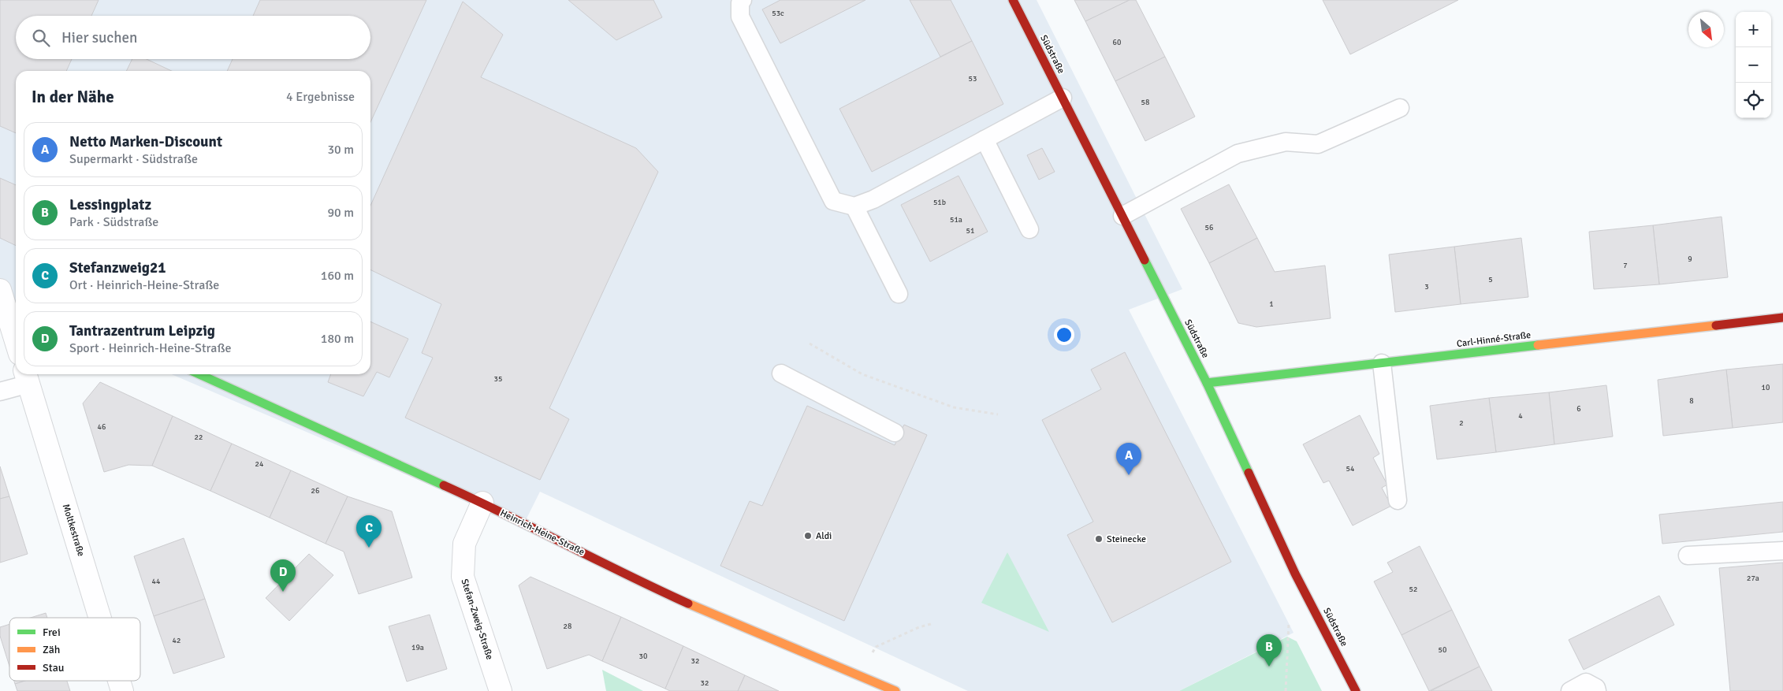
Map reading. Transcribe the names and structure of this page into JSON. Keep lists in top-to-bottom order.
{
  "streets": {
    "street": [
      "Südstraße",
      "Carl-Hinné-Straße",
      "Moltkestraße",
      "Heinrich-Heine-Straße",
      "Stefan-Zweig-Straße"
    ]
  },
  "crossings": [
    ["Südstraße", "Carl-Hinné-Straße"],
    ["Heinrich-Heine-Straße", "Stefan-Zweig-Straße"]
  ],
  "places": ["Aldi", "Steinecke"],
  "house_numbers": [
    "53c",
    "60",
    "53",
    "58",
    "51b",
    "51a",
    "56",
    "51",
    "9",
    "7",
    "5",
    "3",
    "1",
    "35",
    "10",
    "8",
    "6",
    "4",
    "2",
    "46",
    "22",
    "24",
    "54",
    "26",
    "27a",
    "44",
    "52",
    "28",
    "42",
    "19a",
    "50",
    "30",
    "32",
    "32"
  ],
  "legend": ["Frei", "Zäh", "Stau"],
  "north": "bottom right",
  "page": {
    "map_buttons": ["+", "−"],
    "search": "Hier suchen",
    "heading": ["In der Nähe", "4 Ergebnisse"],
    "list": [
      {
        "mark": "A",
        "name": "Netto Marken-Discount",
        "note": "Supermarkt · Südstraße",
        "value": "30 m"
      },
      {
        "mark": "B",
        "name": "Lessingplatz",
        "note": "Park · Südstraße",
        "value": "90 m"
      },
      {
        "mark": "C",
        "name": "Stefanzweig21",
        "note": "Ort · Heinrich-Heine-Straße",
        "value": "160 m"
      },
      {
        "mark": "D",
        "name": "Tantrazentrum Leipzig",
        "note": "Sport · Heinrich-Heine-Straße",
        "value": "180 m"
      }
    ],
    "pins": [
      "A",
      "C",
      "D",
      "B"
    ]
  }
}
